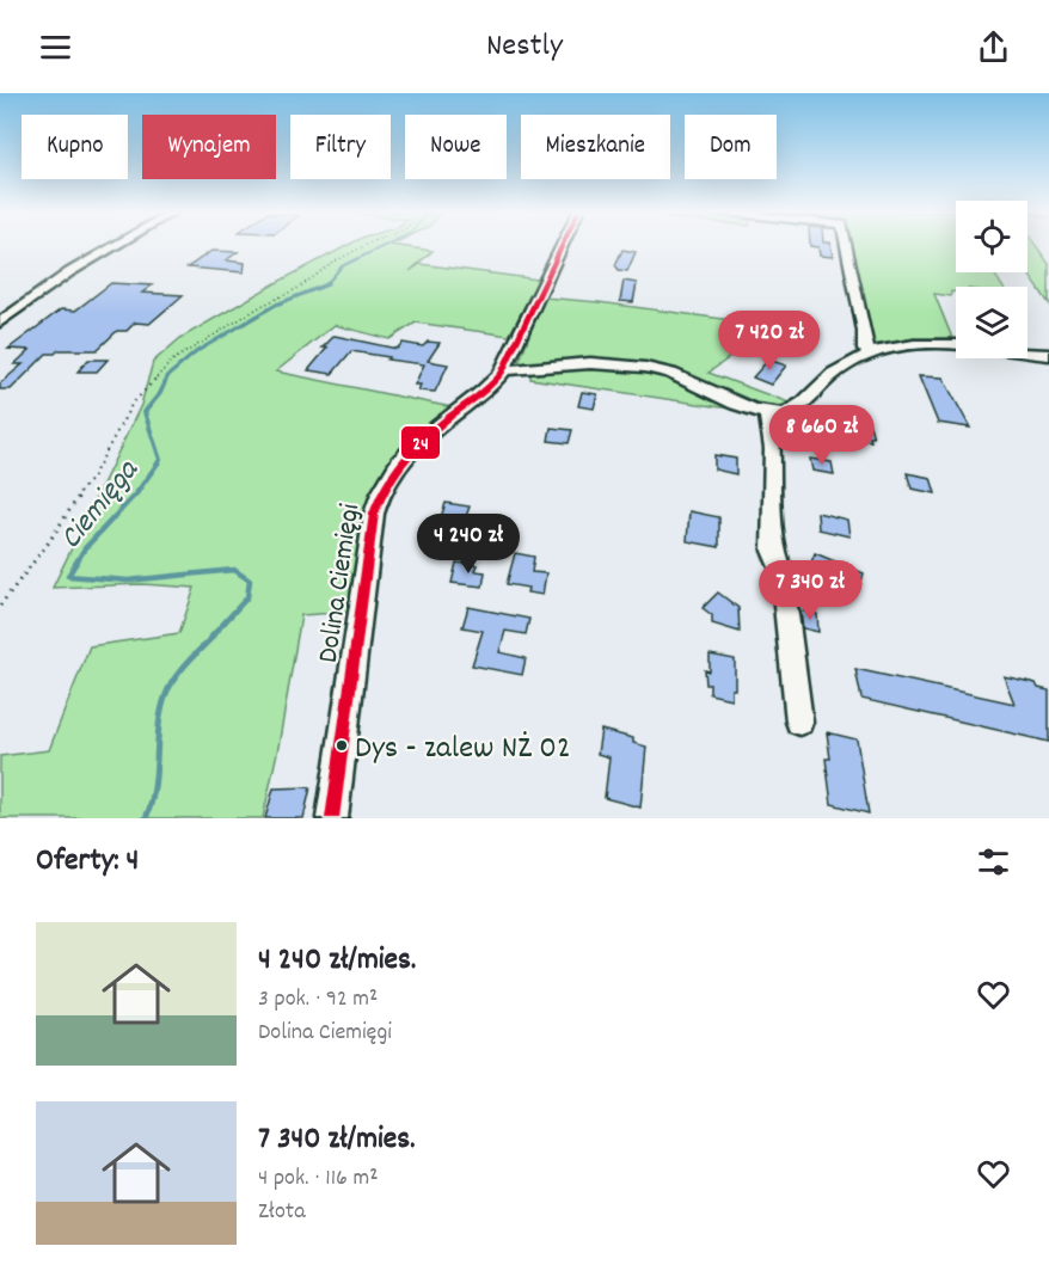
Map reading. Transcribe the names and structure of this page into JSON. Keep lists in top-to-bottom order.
{
  "streets": {
    "street": ["Dolina Ciemięgi"]
  },
  "water": ["Ciemięga"],
  "places": ["Dys - zalew NŻ 02"],
  "lines": ["transit line 24"],
  "page": {
    "header": "Nestly",
    "chip": [
      "Kupno",
      "Wynajem",
      "Filtry",
      "Nowe",
      "Mieszkanie",
      "Dom"
    ],
    "price": [
      "7 420 zł",
      "8 660 zł",
      "4 240 zł",
      "7 340 zł"
    ],
    "heading": "Oferty: 4",
    "list": [
      {
        "name": "4 240 zł/mies.",
        "note": "3 pok. · 92 m² · Dolina Ciemięgi"
      },
      {
        "name": "7 340 zł/mies.",
        "note": "4 pok. · 116 m² · Złota"
      }
    ]
  }
}
